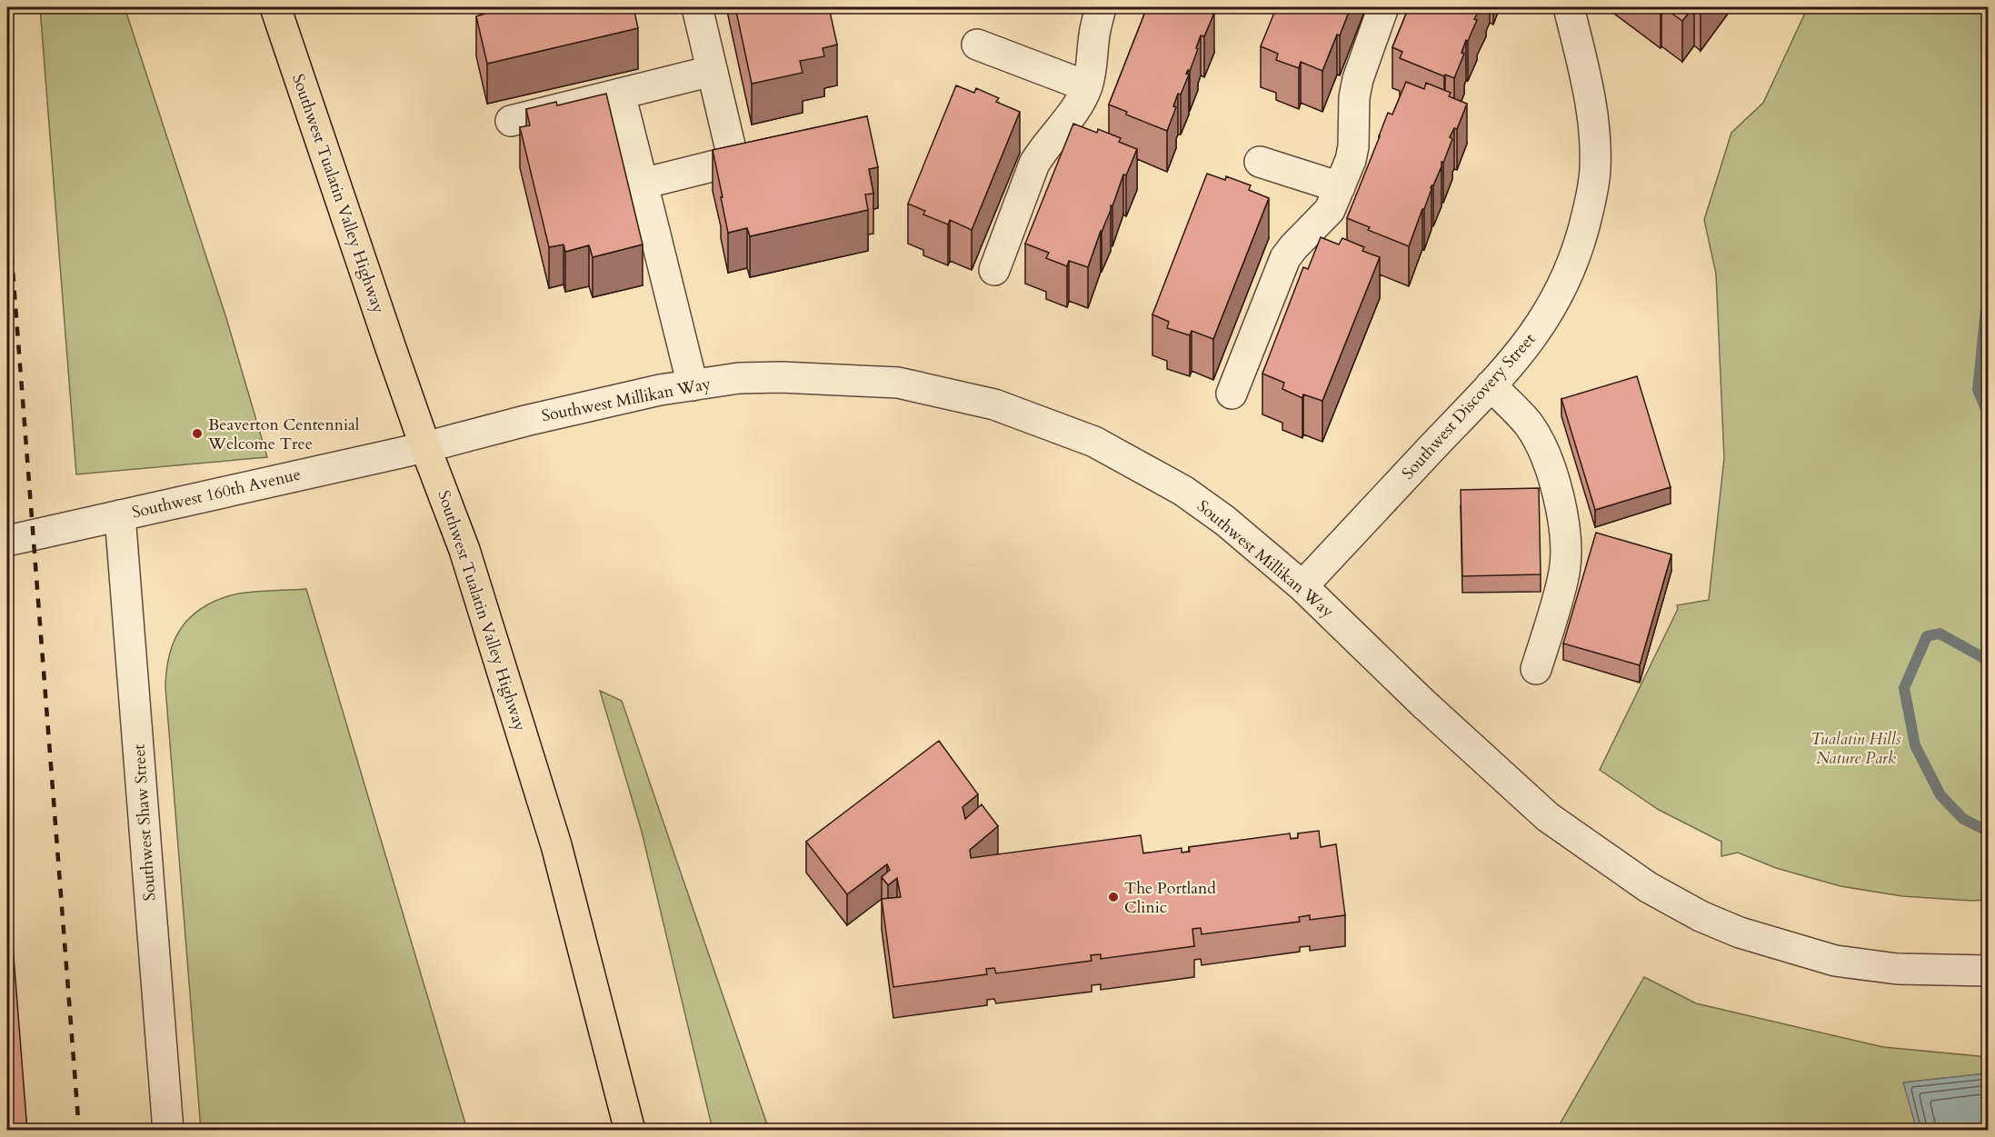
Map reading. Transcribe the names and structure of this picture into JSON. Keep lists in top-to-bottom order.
{
  "streets": {
    "main road": ["Southwest Tualatin Valley Highway"],
    "street": [
      "Southwest Millikan Way",
      "Southwest Discovery Street",
      "Southwest 160th Avenue",
      "Southwest Shaw Street"
    ]
  },
  "crossings": [
    ["Southwest Tualatin Valley Highway", "Southwest Millikan Way"],
    ["Southwest Tualatin Valley Highway", "Southwest 160th Avenue"],
    ["Southwest Millikan Way", "Southwest Discovery Street"],
    ["Southwest Millikan Way", "Southwest 160th Avenue"],
    ["Southwest 160th Avenue", "Southwest Shaw Street"]
  ],
  "parks": ["Tualatin Hills Nature Park"],
  "places": ["Beaverton Centennial Welcome Tree", "The Portland Clinic"]
}
